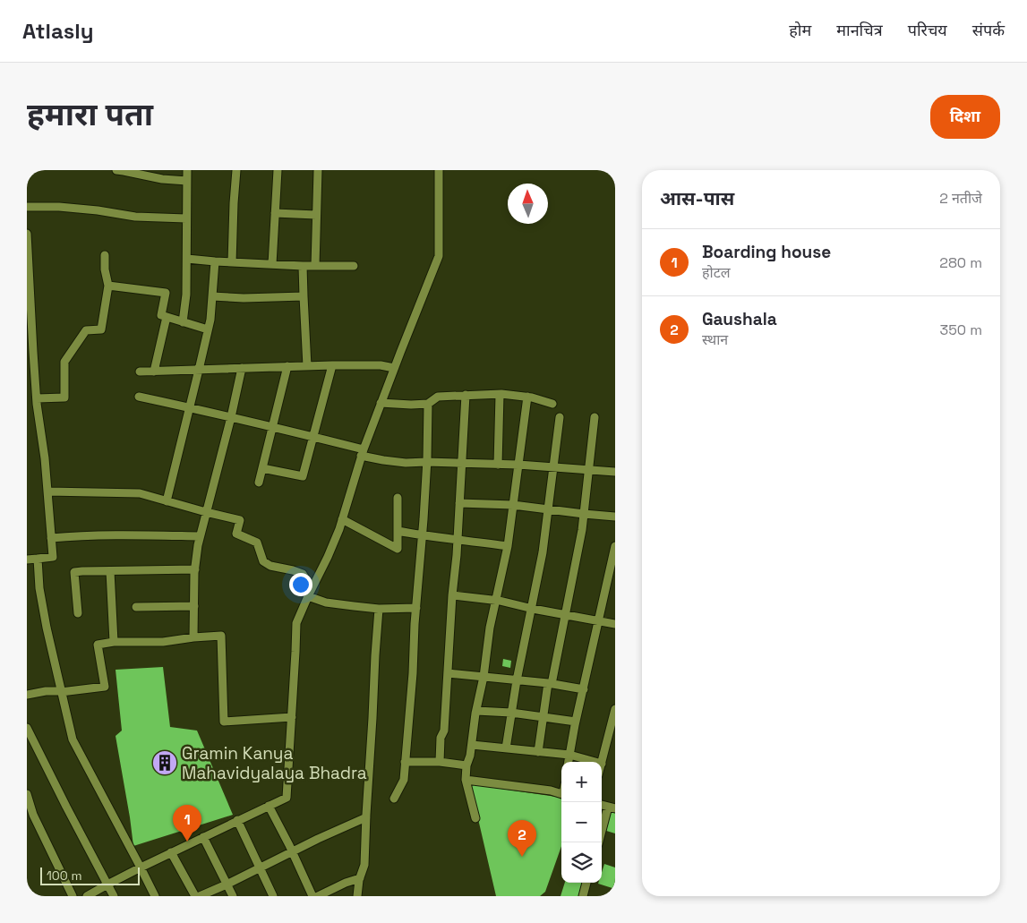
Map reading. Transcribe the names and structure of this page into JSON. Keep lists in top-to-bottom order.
{
  "places": {
    "building": ["Gramin Kanya Mahavidyalaya Bhadra"]
  },
  "scale_bar": "100 m",
  "north": "top",
  "page": {
    "header": "Atlasly",
    "nav": [
      "होम",
      "मानचित्र",
      "परिचय",
      "संपर्क"
    ],
    "title": "हमारा पता",
    "buttons": "दिशा",
    "heading": ["आस-पास", "2 नतीजे"],
    "list": [
      {
        "mark": "1",
        "name": "Boarding house",
        "note": "होटल",
        "value": "280 m"
      },
      {
        "mark": "2",
        "name": "Gaushala",
        "note": "स्थान",
        "value": "350 m"
      }
    ],
    "map_buttons": ["+", "−"],
    "pins": ["1", "2"],
    "scale": "100 m"
  }
}
